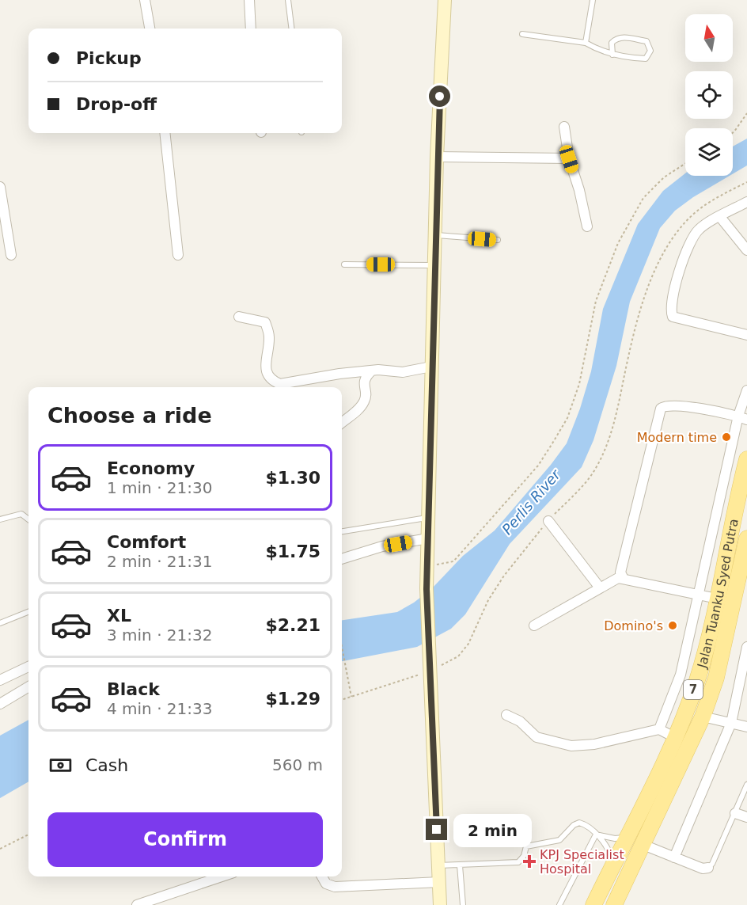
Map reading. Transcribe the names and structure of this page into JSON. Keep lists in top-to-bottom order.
{
  "streets": {
    "main road": ["Jalan Tuanku Syed Putra", "7"]
  },
  "water": ["Perlis River"],
  "places": {
    "other": ["Modern time", "Domino's"],
    "health": ["KPJ Specialist Hospital"]
  },
  "north": "top",
  "page": {
    "banner": ["Pickup", "Drop-off"],
    "heading": "Choose a ride",
    "list": [
      {
        "name": "Economy",
        "note": "1 min · 21:30",
        "value": "$1.30"
      },
      {
        "name": "Comfort",
        "note": "2 min · 21:31",
        "value": "$1.75"
      },
      {
        "name": "XL",
        "note": "3 min · 21:32",
        "value": "$2.21"
      },
      {
        "name": "Black",
        "note": "4 min · 21:33",
        "value": "$1.29"
      }
    ],
    "pay": ["Cash", "560 m"],
    "buttons": "Confirm",
    "bubble": "2 min"
  }
}
